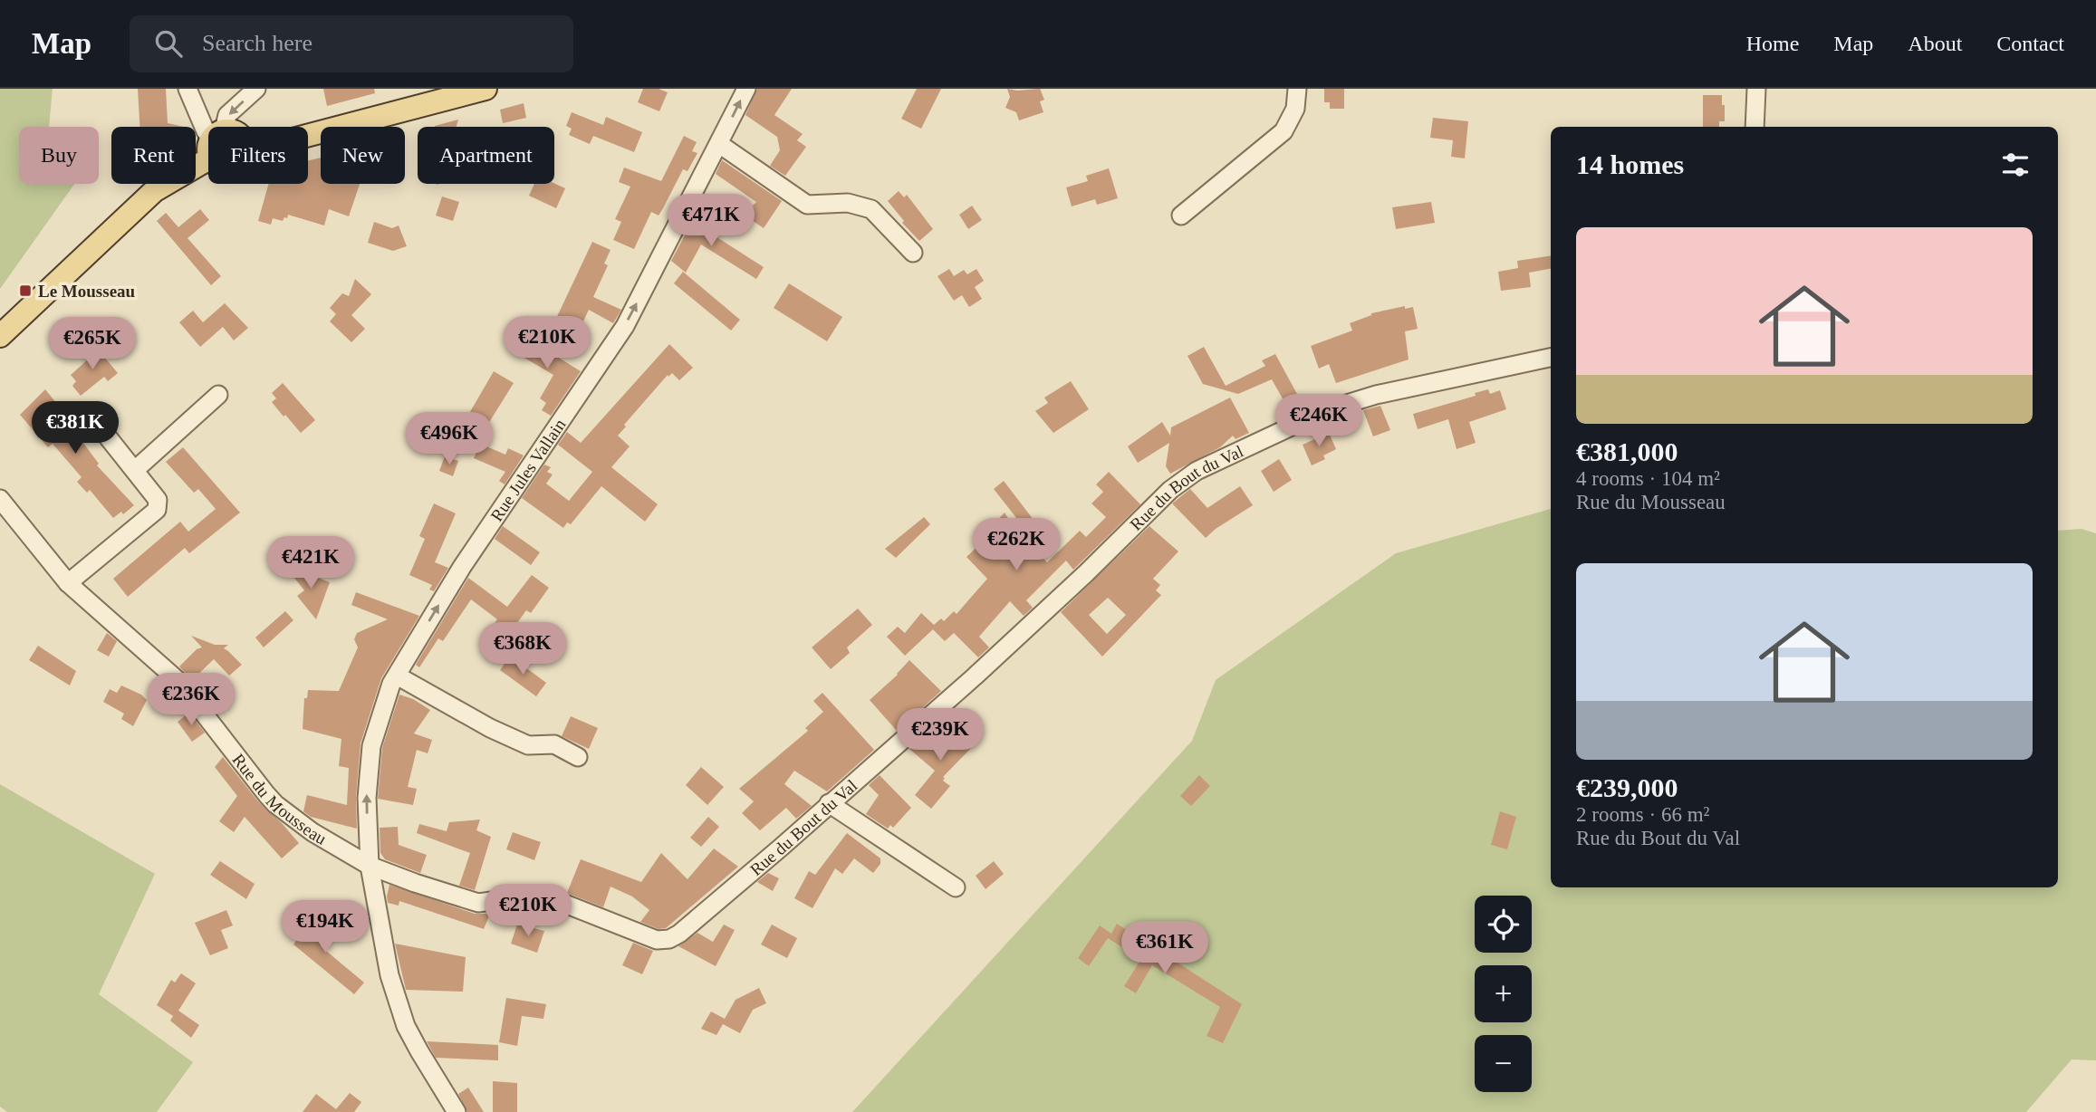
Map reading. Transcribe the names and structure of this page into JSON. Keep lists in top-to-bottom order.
{
  "streets": {
    "street": ["Rue Jules Vallain", "Rue du Bout du Val", "Rue du Mousseau"]
  },
  "crossings": [
    ["Rue Jules Vallain", "Rue du Bout du Val"],
    ["Rue Jules Vallain", "Rue du Mousseau"],
    ["Rue du Bout du Val", "Rue du Mousseau"]
  ],
  "one_way": ["Rue Jules Vallain"],
  "places": {
    "transit": ["Le Mousseau"]
  },
  "page": {
    "header": "Map",
    "search": "Search here",
    "nav": [
      "Home",
      "Map",
      "About",
      "Contact"
    ],
    "chip": [
      "Buy",
      "Rent",
      "Filters",
      "New",
      "Apartment"
    ],
    "heading": "14 homes",
    "price": [
      "€471K",
      "€210K",
      "€265K",
      "€246K",
      "€381K",
      "€496K",
      "€262K",
      "€421K",
      "€368K",
      "€236K",
      "€239K",
      "€210K",
      "€194K",
      "€361K"
    ],
    "list": [
      {
        "name": "€381,000",
        "note": "4 rooms · 104 m² · Rue du Mousseau"
      },
      {
        "name": "€239,000",
        "note": "2 rooms · 66 m² · Rue du Bout du Val"
      }
    ],
    "map_buttons": ["+", "−"]
  }
}
